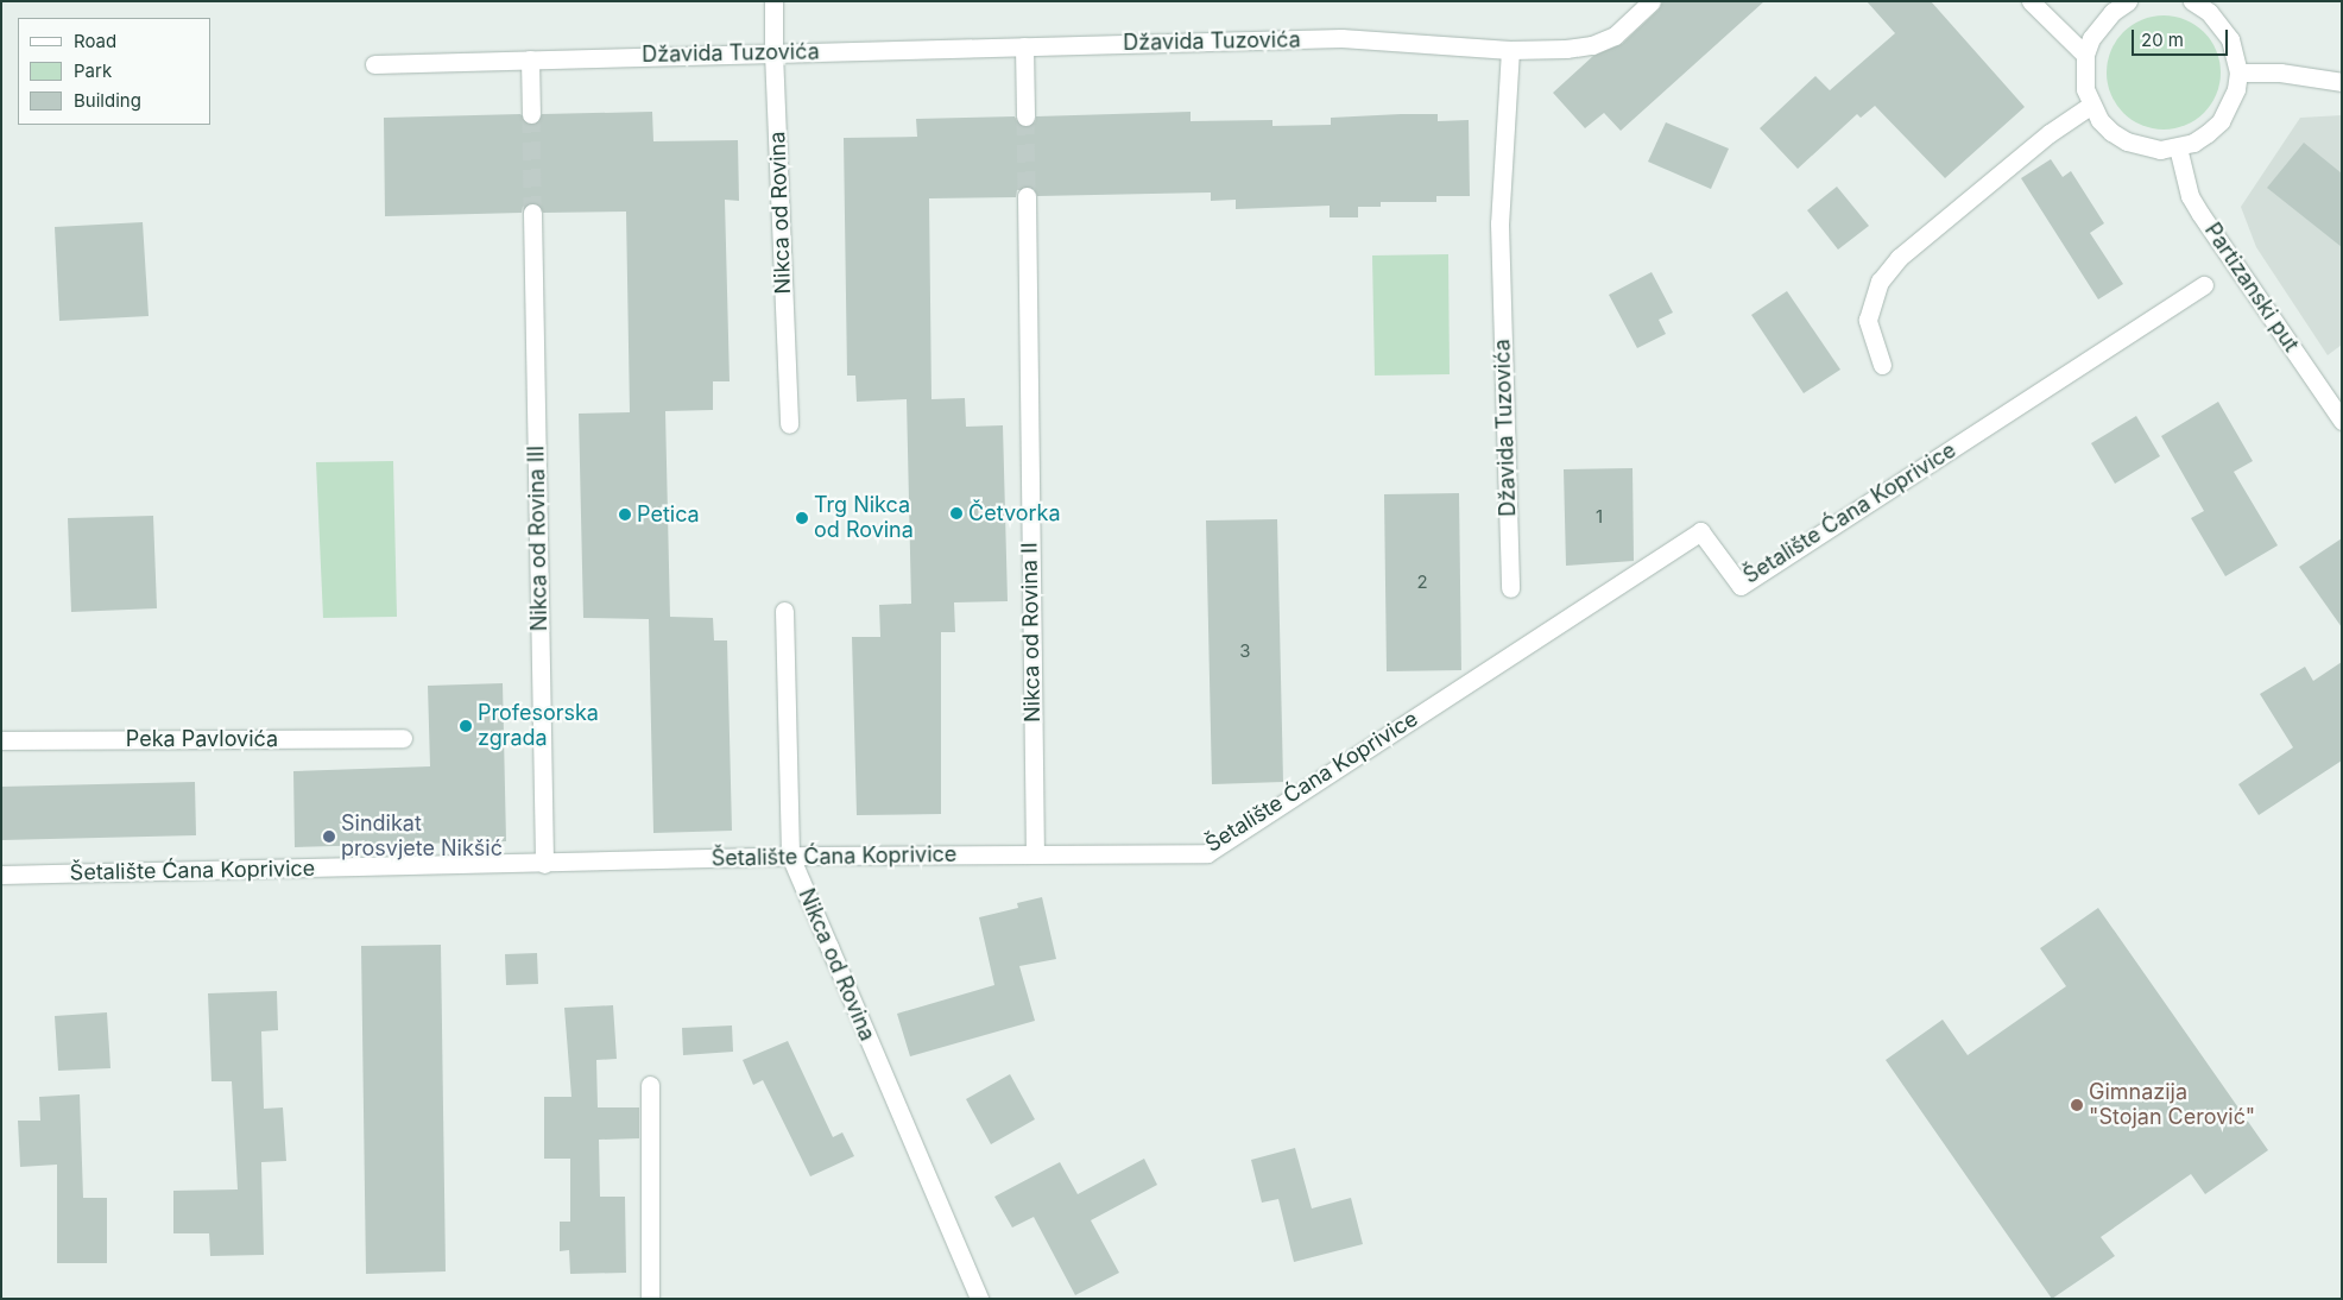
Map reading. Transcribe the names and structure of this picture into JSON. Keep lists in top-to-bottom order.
{
  "streets": {
    "street": [
      "Džavida Tuzovića",
      "Nikca od Rovina",
      "Partizanski put",
      "Šetalište Ćana Koprivice",
      "Nikca od Rovina III",
      "Nikca od Rovina II",
      "Peka Pavlovića"
    ]
  },
  "crossings": [
    ["Džavida Tuzovića", "Nikca od Rovina"],
    ["Nikca od Rovina", "Šetalište Ćana Koprivice"],
    ["Šetalište Ćana Koprivice", "Nikca od Rovina III"],
    ["Šetalište Ćana Koprivice", "Nikca od Rovina II"]
  ],
  "places": [
    "Četvorka",
    "Petica",
    "Trg Nikca od Rovina",
    "Profesorska zgrada",
    "Sindikat prosvjete Nikšić",
    "Gimnazija \"Stojan Cerović\""
  ],
  "house_numbers": ["1", "2", "3"],
  "legend": ["Road", "Park", "Building"],
  "scale_bar": "20 m"
}
